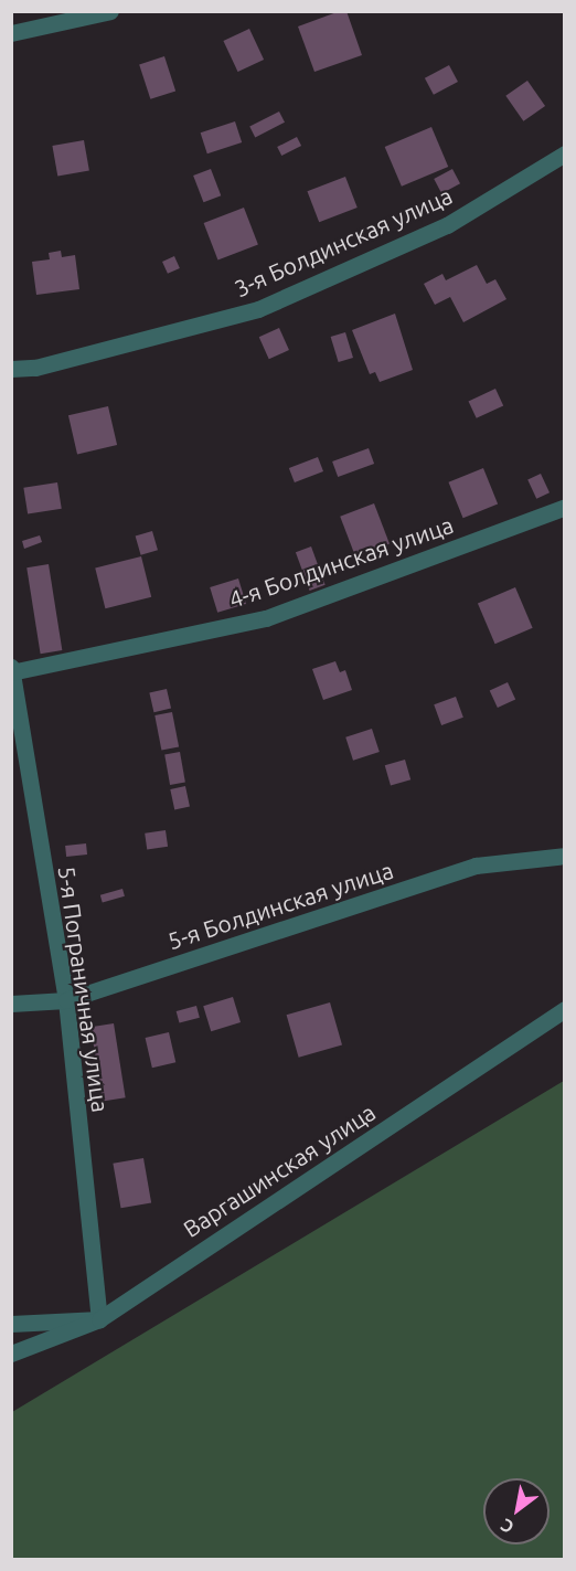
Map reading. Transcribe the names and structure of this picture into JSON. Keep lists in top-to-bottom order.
{
  "streets": {
    "street": [
      "3-я Болдинская улица",
      "4-я Болдинская улица",
      "5-я Болдинская улица",
      "5-я Пограничная улица",
      "Варгашинская улица"
    ]
  },
  "crossings": [
    ["4-я Болдинская улица", "5-я Пограничная улица"],
    ["5-я Болдинская улица", "5-я Пограничная улица"],
    ["5-я Пограничная улица", "Варгашинская улица"]
  ],
  "north": "bottom left"
}
